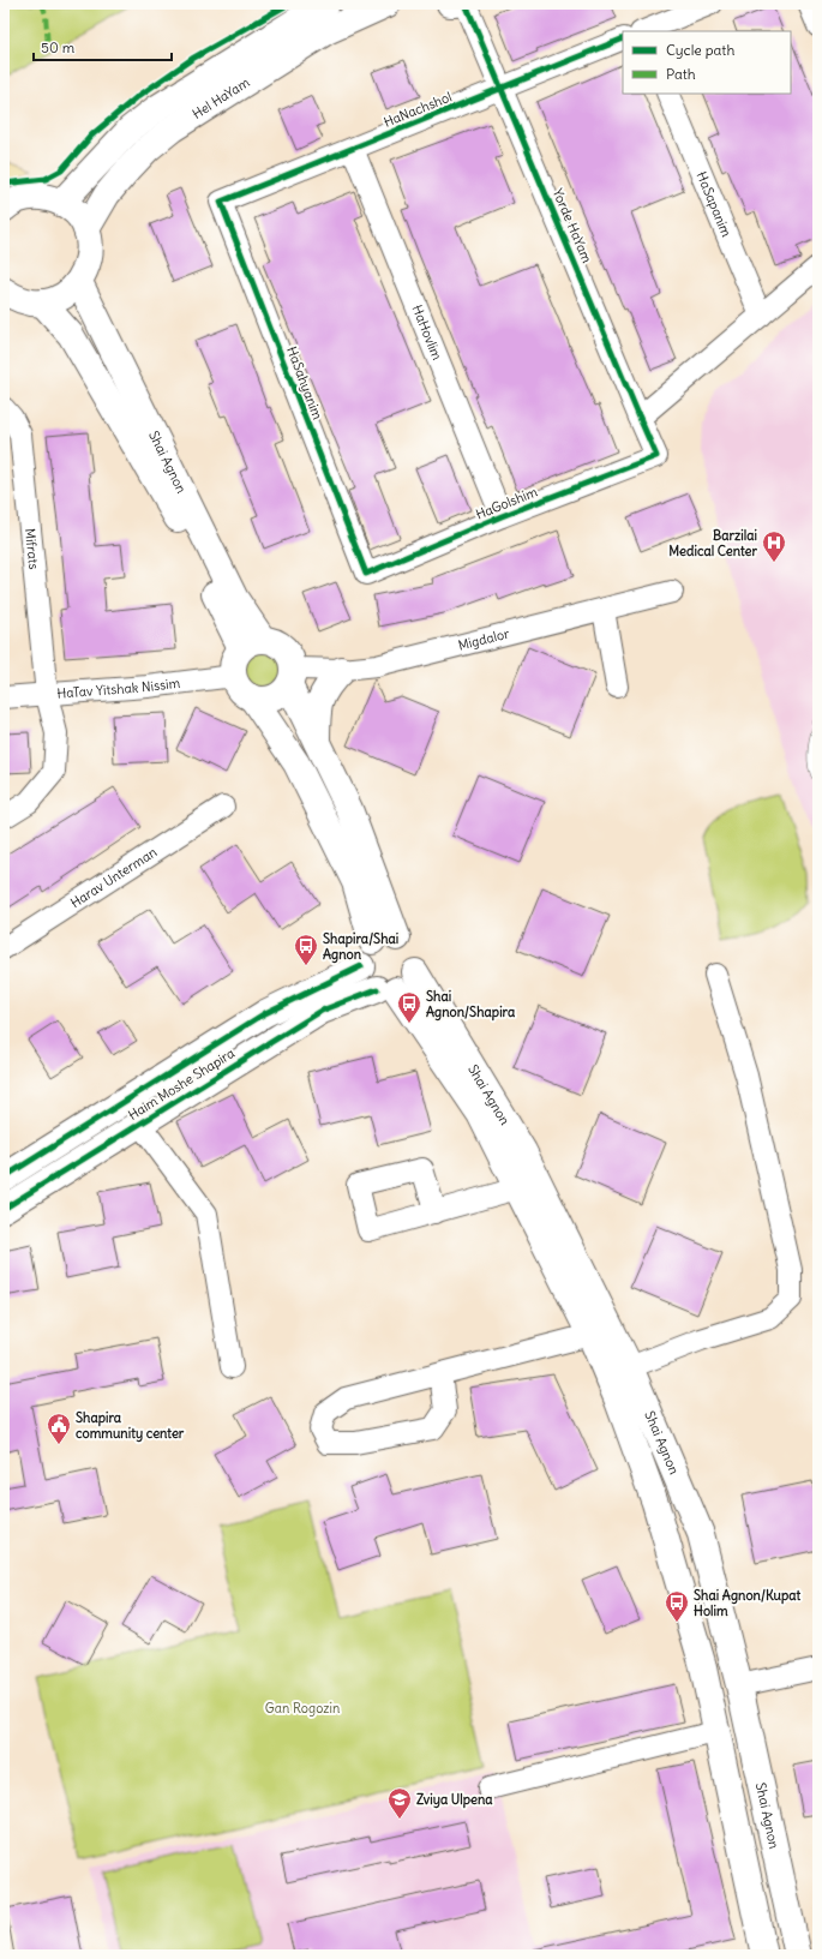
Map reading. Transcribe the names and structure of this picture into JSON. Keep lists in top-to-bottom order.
{
  "streets": {
    "street": [
      "Hel HaYam",
      "HaNachshol",
      "HaSapanim",
      "Yorde HaYam",
      "HaHovlim",
      "HaSahyanim",
      "Shai Agnon",
      "HaGolshim",
      "Mifrats",
      "Migdalor",
      "HaTav Yitshak Nissim",
      "Harav Unterman",
      "Haim Moshe Shapira"
    ]
  },
  "crossings": [
    ["HaNachshol", "Yorde HaYam"],
    ["HaNachshol", "HaHovlim"],
    ["HaNachshol", "HaSahyanim"],
    ["Yorde HaYam", "HaGolshim"],
    ["HaHovlim", "HaGolshim"],
    ["HaSahyanim", "HaGolshim"],
    ["Shai Agnon", "Migdalor"],
    ["Shai Agnon", "HaTav Yitshak Nissim"],
    ["Shai Agnon", "Haim Moshe Shapira"],
    ["Mifrats", "HaTav Yitshak Nissim"],
    ["Migdalor", "HaTav Yitshak Nissim"]
  ],
  "parks": ["Gan Rogozin"],
  "places": {
    "hospital": ["Barzilai Medical Center"],
    "bus stop": ["Shapira/Shai Agnon", "Shai Agnon/Shapira", "Shai Agnon/Kupat Holim"],
    "public building": ["Shapira community center"],
    "school or university": ["Zviya Ulpena"]
  },
  "legend": ["Cycle path", "Path"],
  "scale_bar": "50 m"
}
